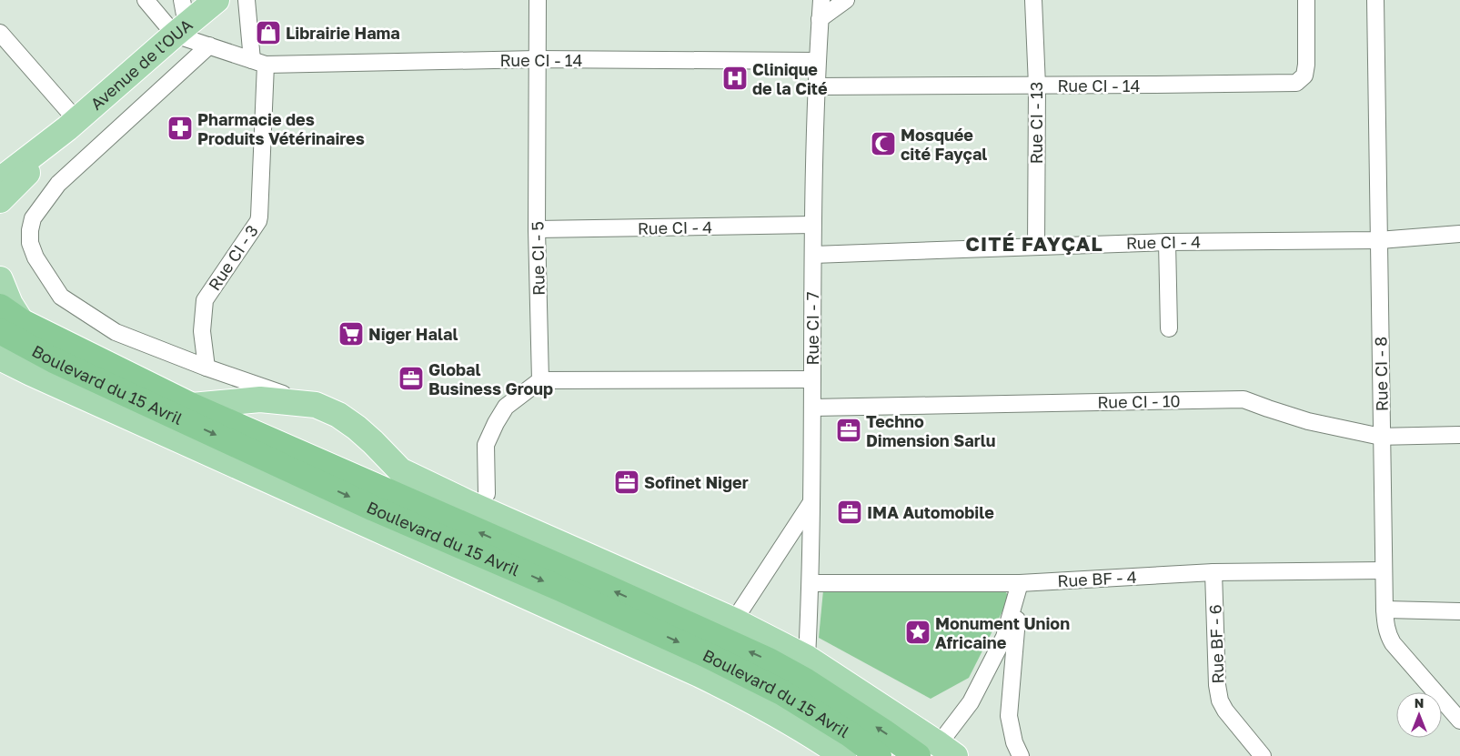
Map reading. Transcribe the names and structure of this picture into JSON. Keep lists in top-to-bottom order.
{
  "streets": {
    "highway": ["Boulevard du 15 Avril"],
    "main road": ["Avenue de l'OUA"],
    "street": [
      "Rue CI - 14",
      "Rue CI - 13",
      "Rue CI - 4",
      "Rue CI - 3",
      "Rue CI - 5",
      "Rue CI - 7",
      "Rue CI - 8",
      "Rue CI - 10",
      "Rue BF - 4",
      "Rue BF - 6"
    ]
  },
  "crossings": [
    ["Rue CI - 14", "Rue CI - 13"],
    ["Rue CI - 14", "Rue CI - 3"],
    ["Rue CI - 14", "Rue CI - 5"],
    ["Rue CI - 14", "Rue CI - 7"],
    ["Rue CI - 13", "Rue CI - 4"],
    ["Rue CI - 4", "Rue CI - 5"],
    ["Rue CI - 4", "Rue CI - 7"],
    ["Rue CI - 4", "Rue CI - 8"],
    ["Rue CI - 7", "Boulevard du 15 Avril"],
    ["Rue CI - 7", "Rue CI - 10"],
    ["Rue CI - 7", "Rue BF - 4"],
    ["Rue CI - 8", "Rue CI - 10"],
    ["Rue CI - 8", "Rue BF - 4"],
    ["Rue BF - 4", "Rue BF - 6"]
  ],
  "districts": ["CITÉ FAYÇAL"],
  "places": {
    "shop": ["Librairie Hama"],
    "hospital": ["Clinique de la Cité"],
    "pharmacy": ["Pharmacie des Produits Vétérinaires"],
    "mosque": ["Mosquée cité Fayçal"],
    "supermarket": ["Niger Halal"],
    "office": [
      "Global Business Group",
      "Techno Dimension Sarlu",
      "Sofinet Niger",
      "IMA Automobile"
    ],
    "place": ["Monument Union Africaine"]
  },
  "north": "top"
}
